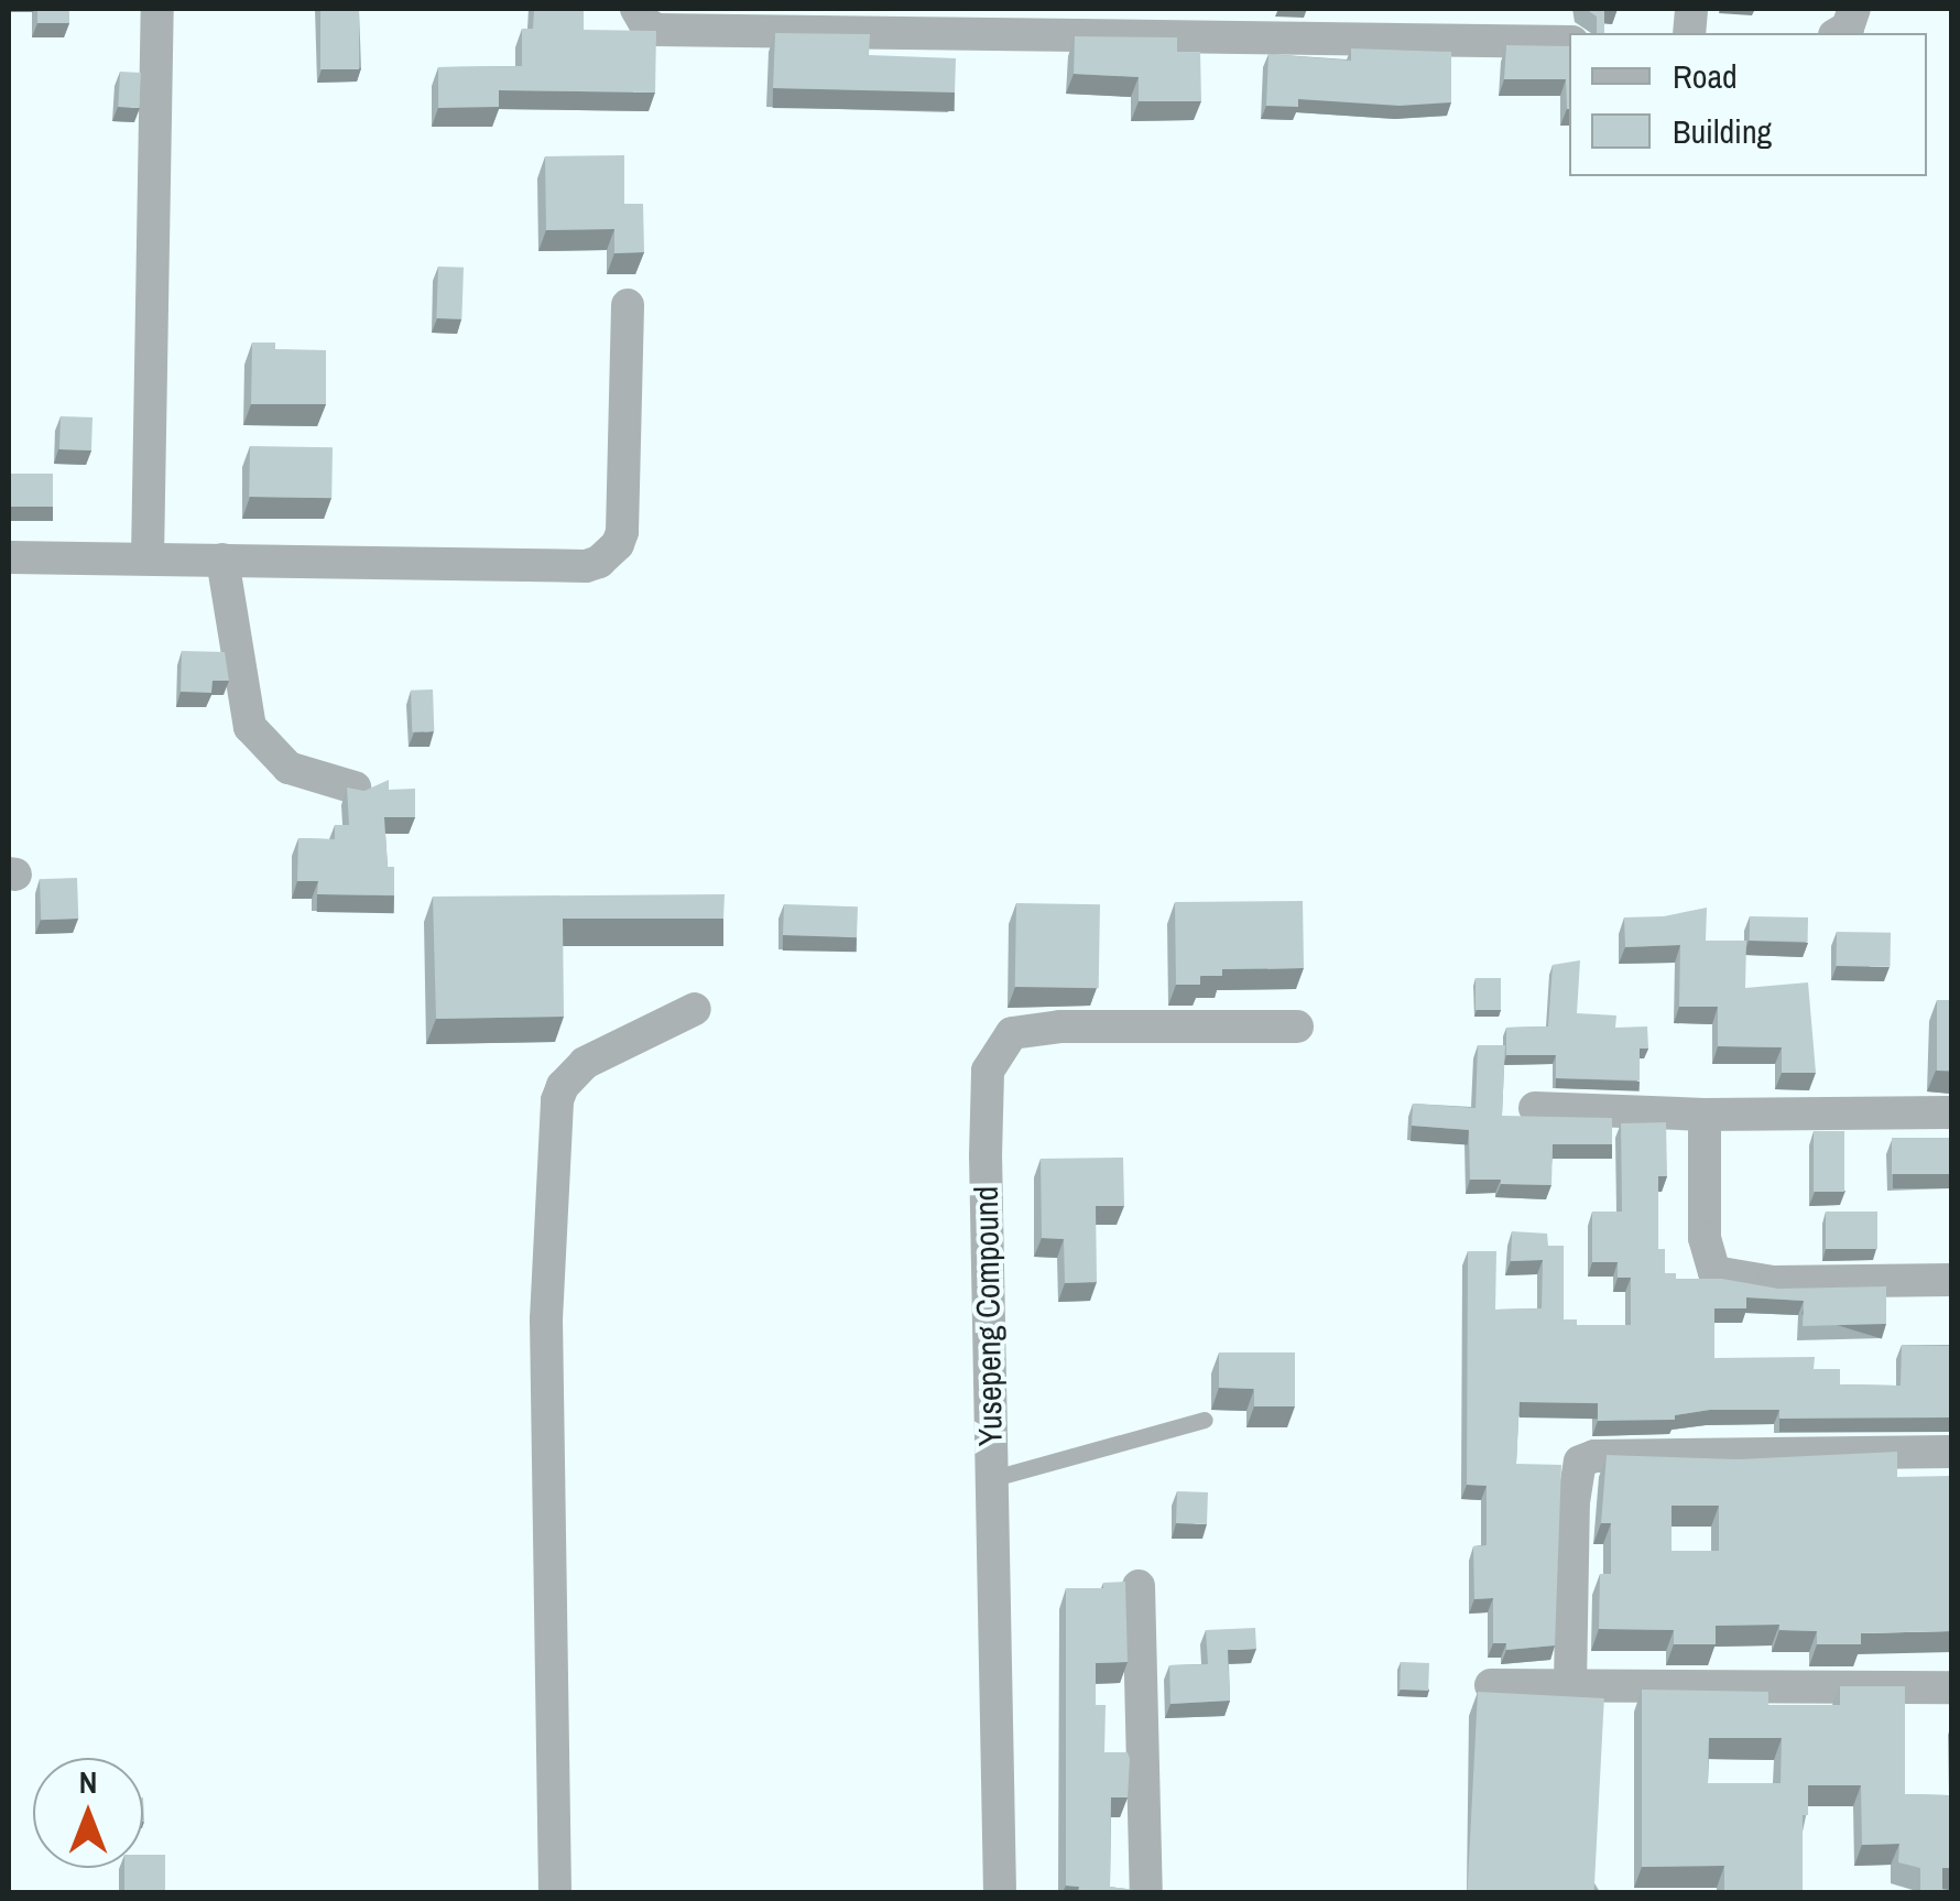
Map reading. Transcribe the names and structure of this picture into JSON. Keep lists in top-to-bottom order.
{
  "streets": {
    "street": ["Yusepeng Compound"]
  },
  "legend": ["Road", "Building"],
  "north": "top"
}
